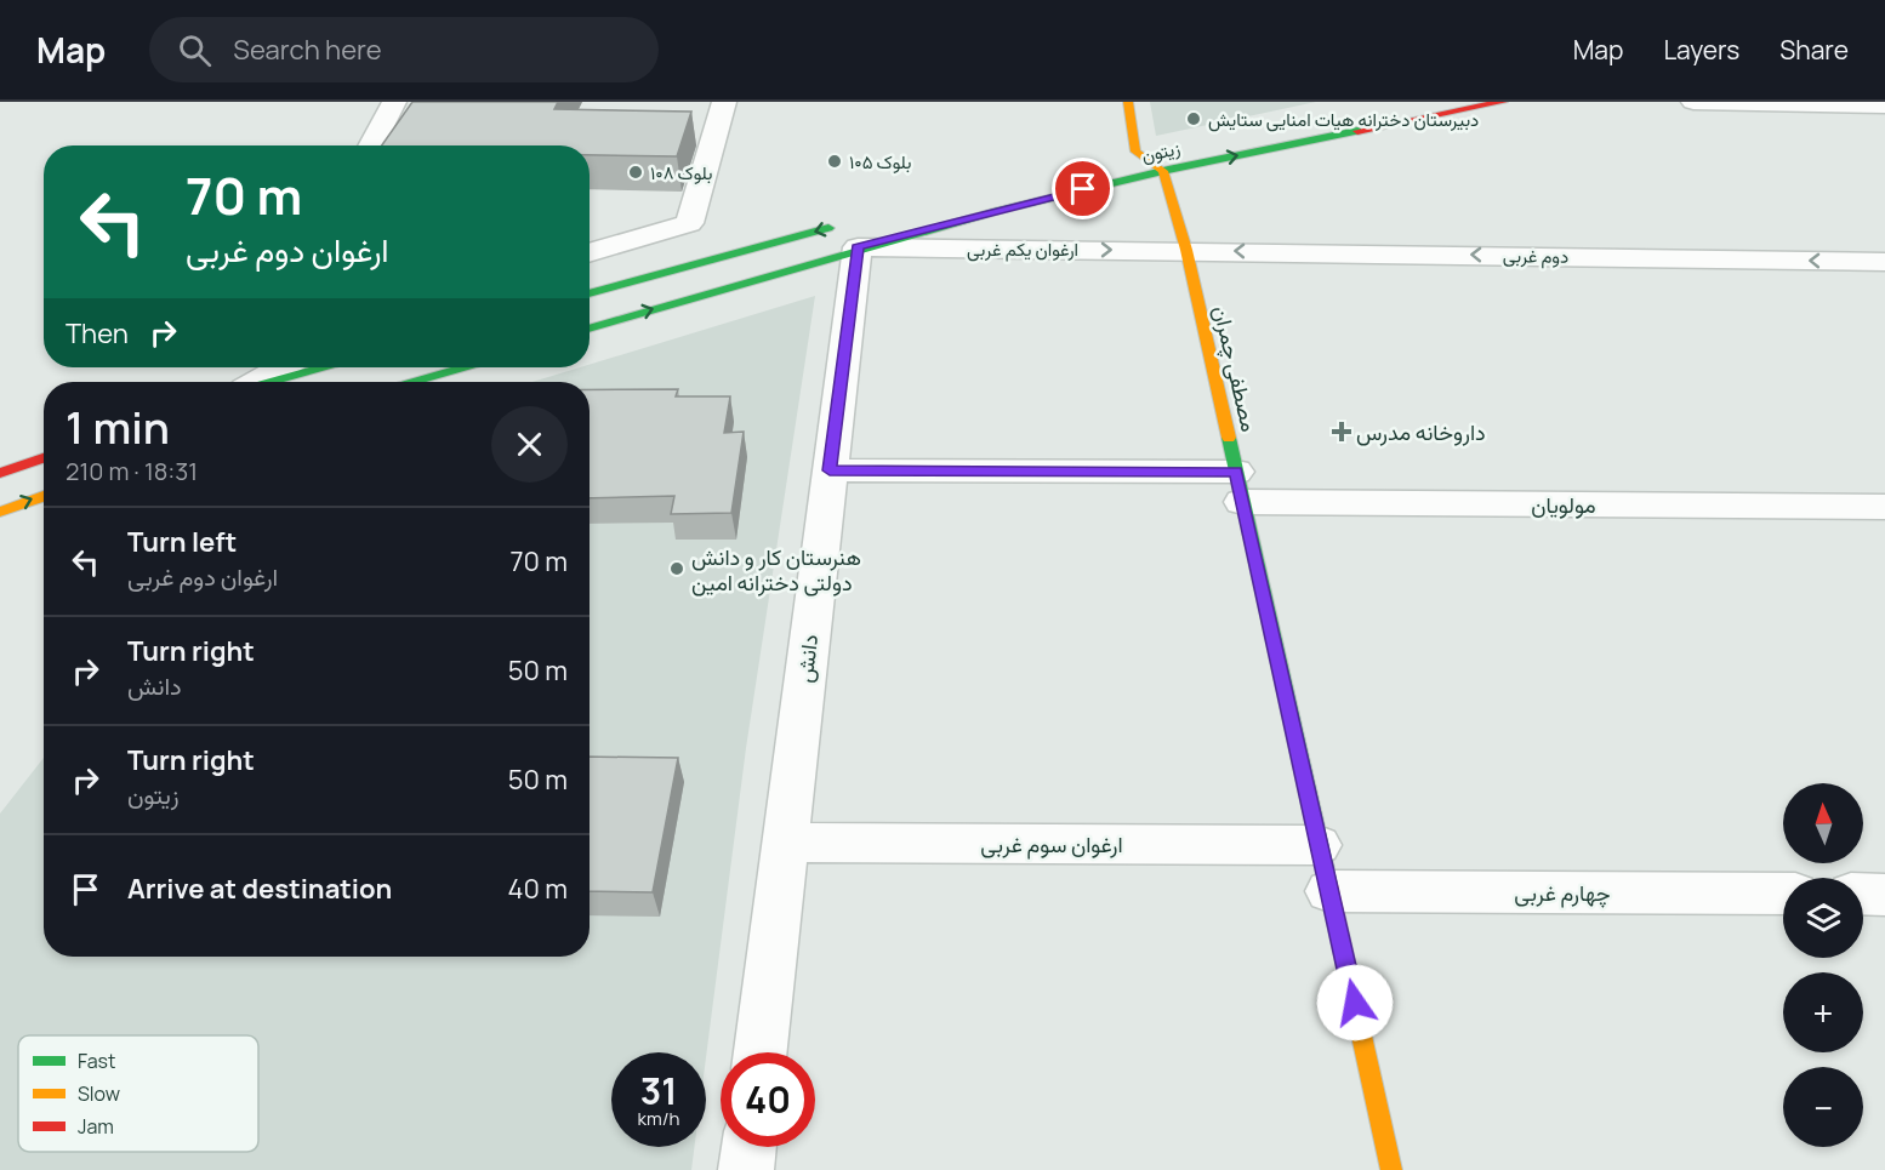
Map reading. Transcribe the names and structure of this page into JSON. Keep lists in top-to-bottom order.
{
  "streets": {
    "main road": ["زیتون", "مصطفی چمران"],
    "street": [
      "ارغوان یکم غربی",
      "دوم غربی",
      "مولویان",
      "دانش",
      "ارغوان سوم غربی",
      "چهارم غربی"
    ]
  },
  "crossings": [
    ["زیتون", "ارغوان یکم غربی"],
    ["زیتون", "مصطفی چمران"],
    ["زیتون", "دانش"],
    ["ارغوان یکم غربی", "دوم غربی"],
    ["ارغوان یکم غربی", "مصطفی چمران"],
    ["ارغوان یکم غربی", "دانش"],
    ["دوم غربی", "مصطفی چمران"],
    ["مصطفی چمران", "مولویان"],
    ["مصطفی چمران", "ارغوان سوم غربی"],
    ["مصطفی چمران", "چهارم غربی"],
    ["مولویان", "دانش"],
    ["دانش", "ارغوان سوم غربی"]
  ],
  "one_way": ["ارغوان یکم غربی", "دوم غربی"],
  "places": {
    "other": [
      "دبیرستان دخترانه هیات امنایی ستایش",
      "بلوک ۱۰۵",
      "بلوک ۱۰۸",
      "هنرستان کار و دانش دولتی دخترانه امین"
    ],
    "health": ["داروخانه مدرس"]
  },
  "legend": ["Fast", "Slow", "Jam"],
  "north": "top",
  "page": {
    "header": "Map",
    "search": "Search here",
    "nav": ["Map", "Layers", "Share"],
    "turn": ["70 m", "ارغوان دوم غربی"],
    "then": "Then",
    "heading": ["1 min", "210 m · 18:31"],
    "list": [
      {
        "name": "Turn left",
        "note": "ارغوان دوم غربی",
        "value": "70 m"
      },
      {
        "name": "Turn right",
        "note": "دانش",
        "value": "50 m"
      },
      {
        "name": "Turn right",
        "note": "زیتون",
        "value": "50 m"
      },
      {
        "name": "Arrive at destination",
        "value": "40 m"
      }
    ],
    "map_buttons": ["+", "−"],
    "speed": "31 km/h",
    "limit": "40"
  }
}
